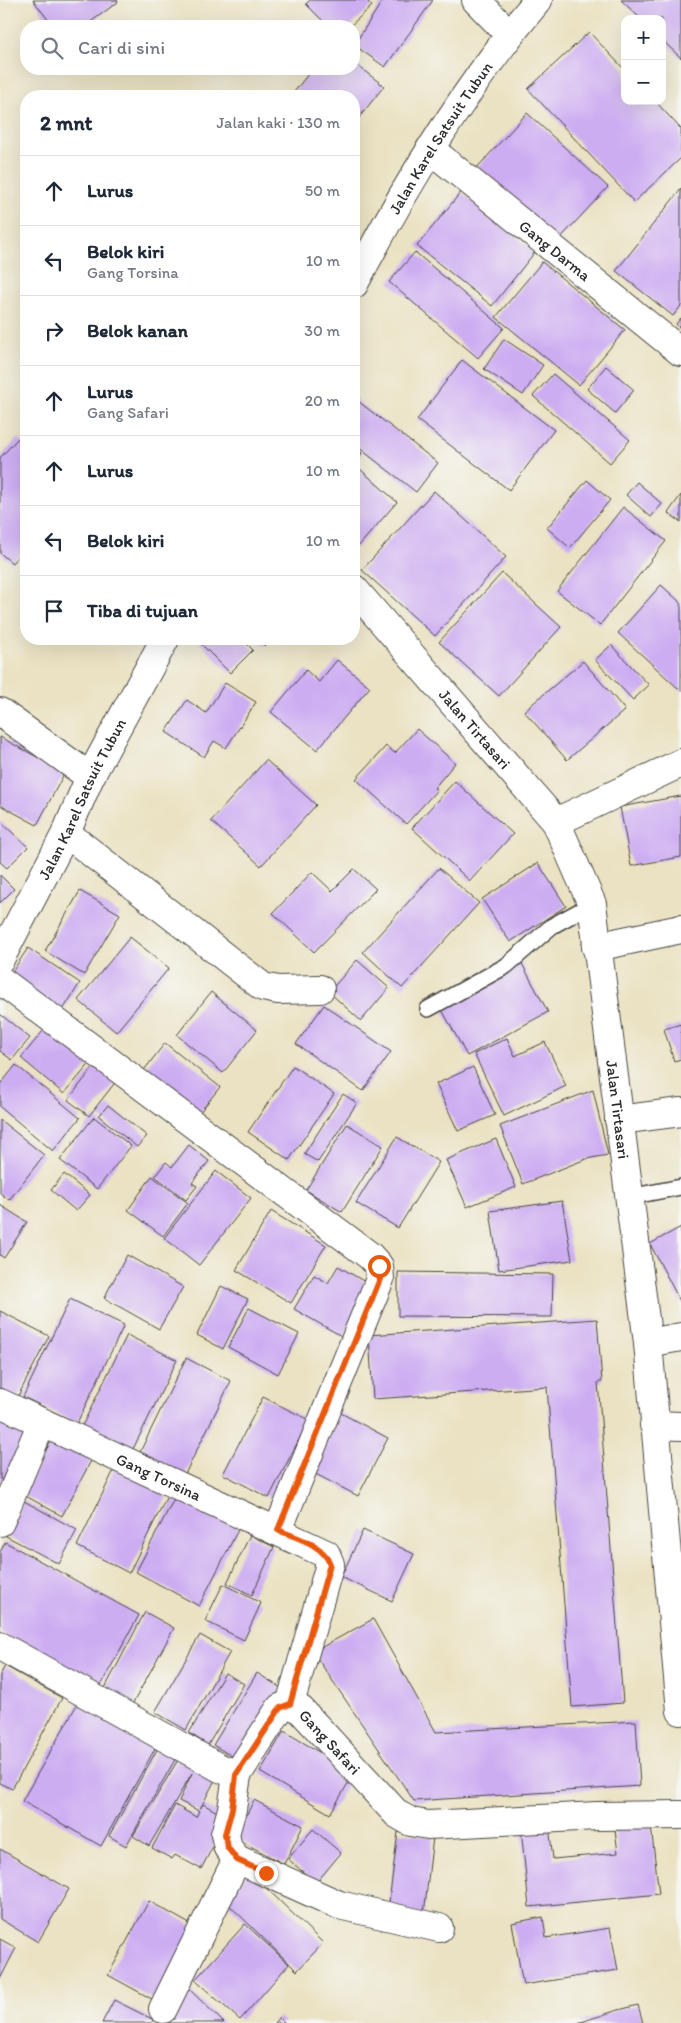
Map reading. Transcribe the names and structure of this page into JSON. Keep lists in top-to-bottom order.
{
  "streets": {
    "street": [
      "Jalan Karel Satsuit Tubun",
      "Gang Darma",
      "Jalan Tirtasari",
      "Gang Torsina",
      "Gang Safari"
    ]
  },
  "crossings": [
    ["Jalan Karel Satsuit Tubun", "Gang Darma"],
    ["Gang Torsina", "Gang Safari"]
  ],
  "page": {
    "map_buttons": ["+", "−"],
    "search": "Cari di sini",
    "heading": ["2 mnt", "Jalan kaki · 130 m"],
    "list": [
      ["Lurus", "50 m"],
      ["Belok kiri", "Gang Torsina", "10 m"],
      ["Belok kanan", "30 m"],
      ["Lurus", "Gang Safari", "20 m"],
      ["Lurus", "10 m"],
      ["Belok kiri", "10 m"],
      "Tiba di tujuan"
    ]
  }
}
